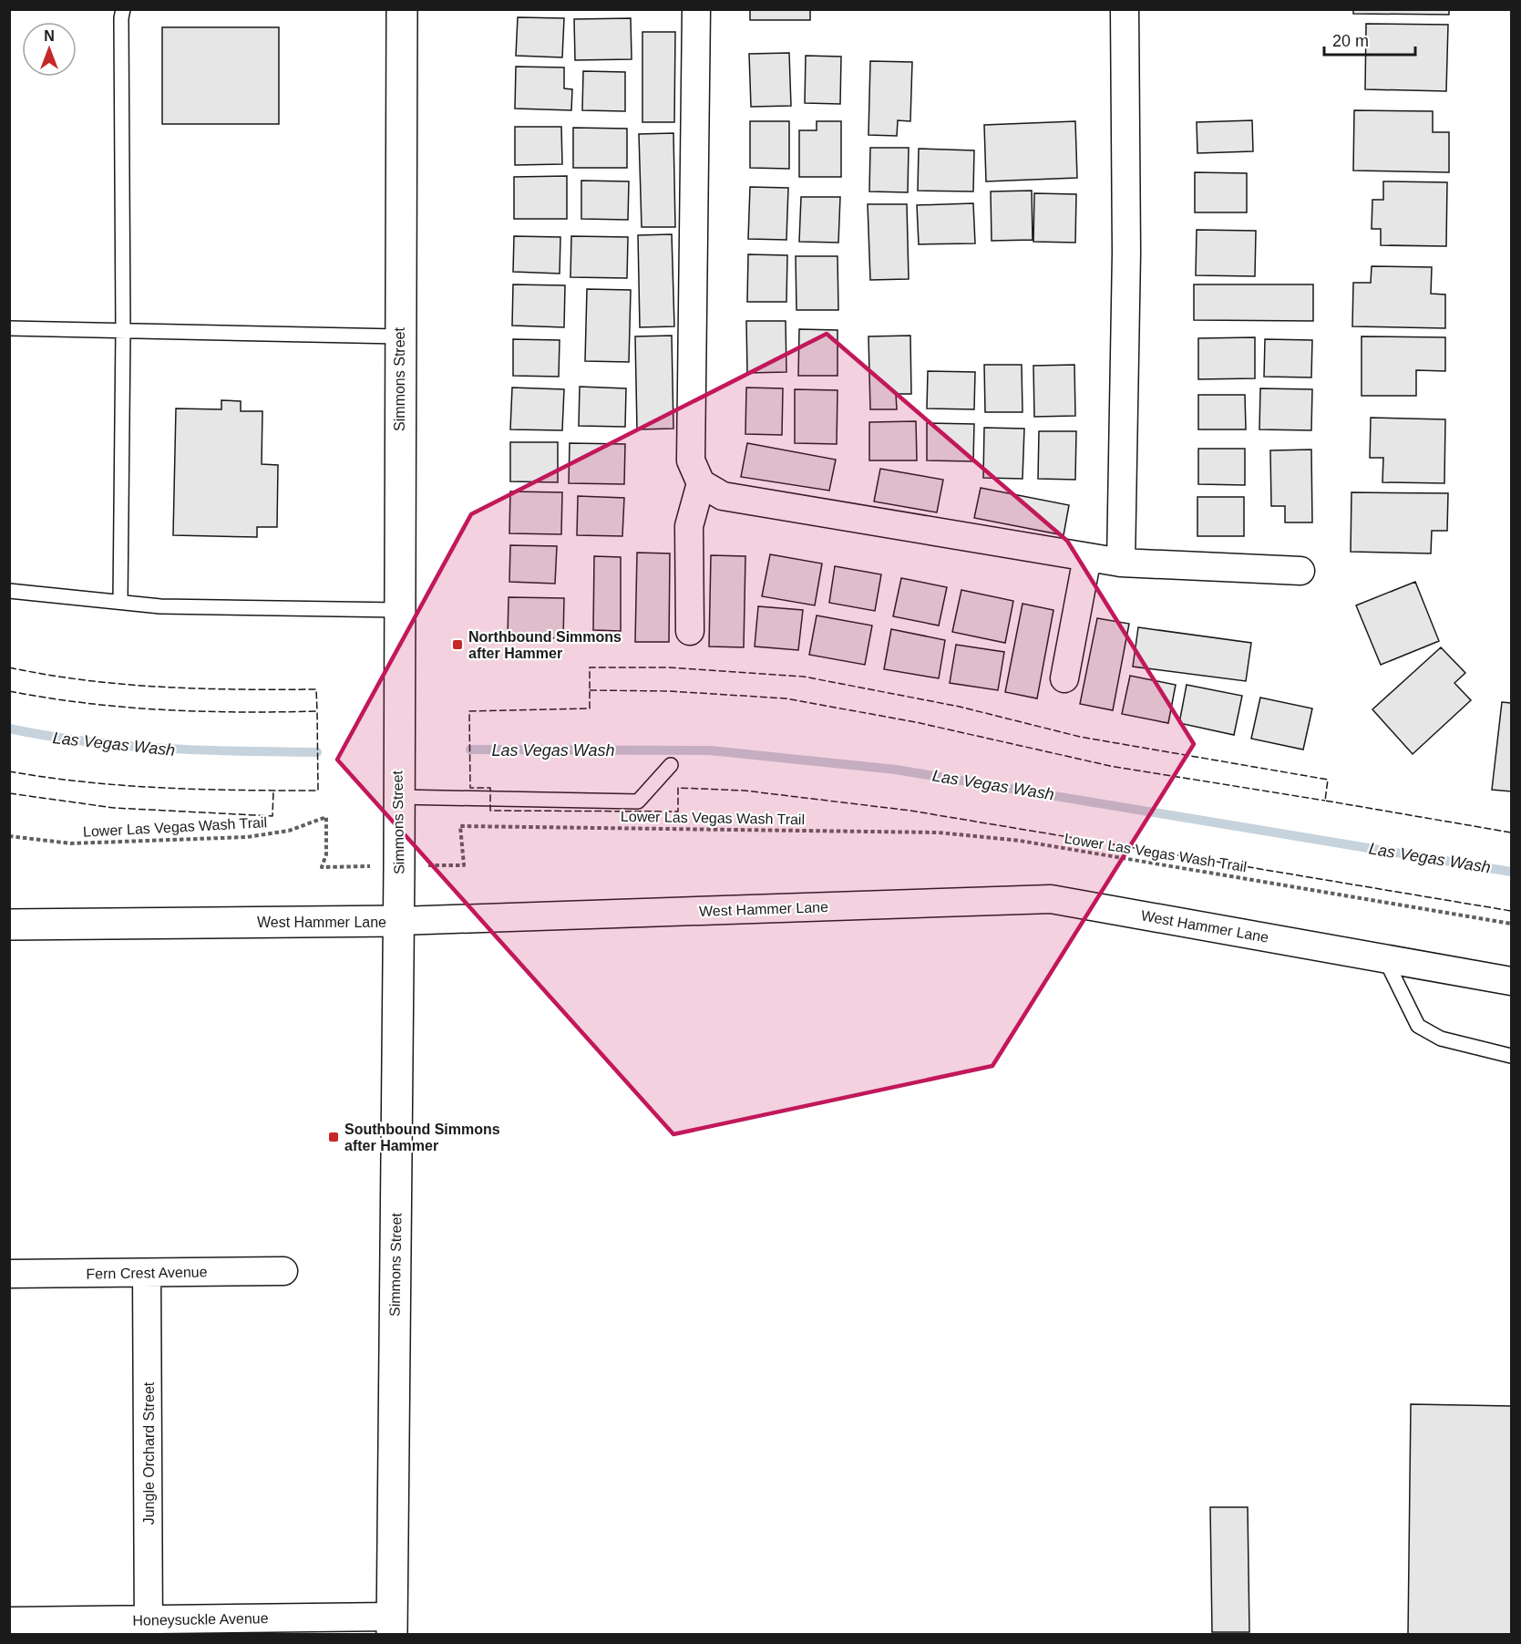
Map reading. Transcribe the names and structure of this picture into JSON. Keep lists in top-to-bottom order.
{
  "streets": {
    "main road": ["Simmons Street", "West Hammer Lane"],
    "street": ["Fern Crest Avenue", "Jungle Orchard Street", "Honeysuckle Avenue"],
    "path": ["Lower Las Vegas Wash Trail"]
  },
  "crossings": [
    ["Simmons Street", "Lower Las Vegas Wash Trail"],
    ["Simmons Street", "West Hammer Lane"],
    ["Simmons Street", "Honeysuckle Avenue"],
    ["Fern Crest Avenue", "Jungle Orchard Street"],
    ["Jungle Orchard Street", "Honeysuckle Avenue"]
  ],
  "water": ["Las Vegas Wash"],
  "places": {
    "transit": ["Northbound Simmons after Hammer", "Southbound Simmons after Hammer"]
  },
  "scale_bar": "20 m",
  "north": "top"
}
